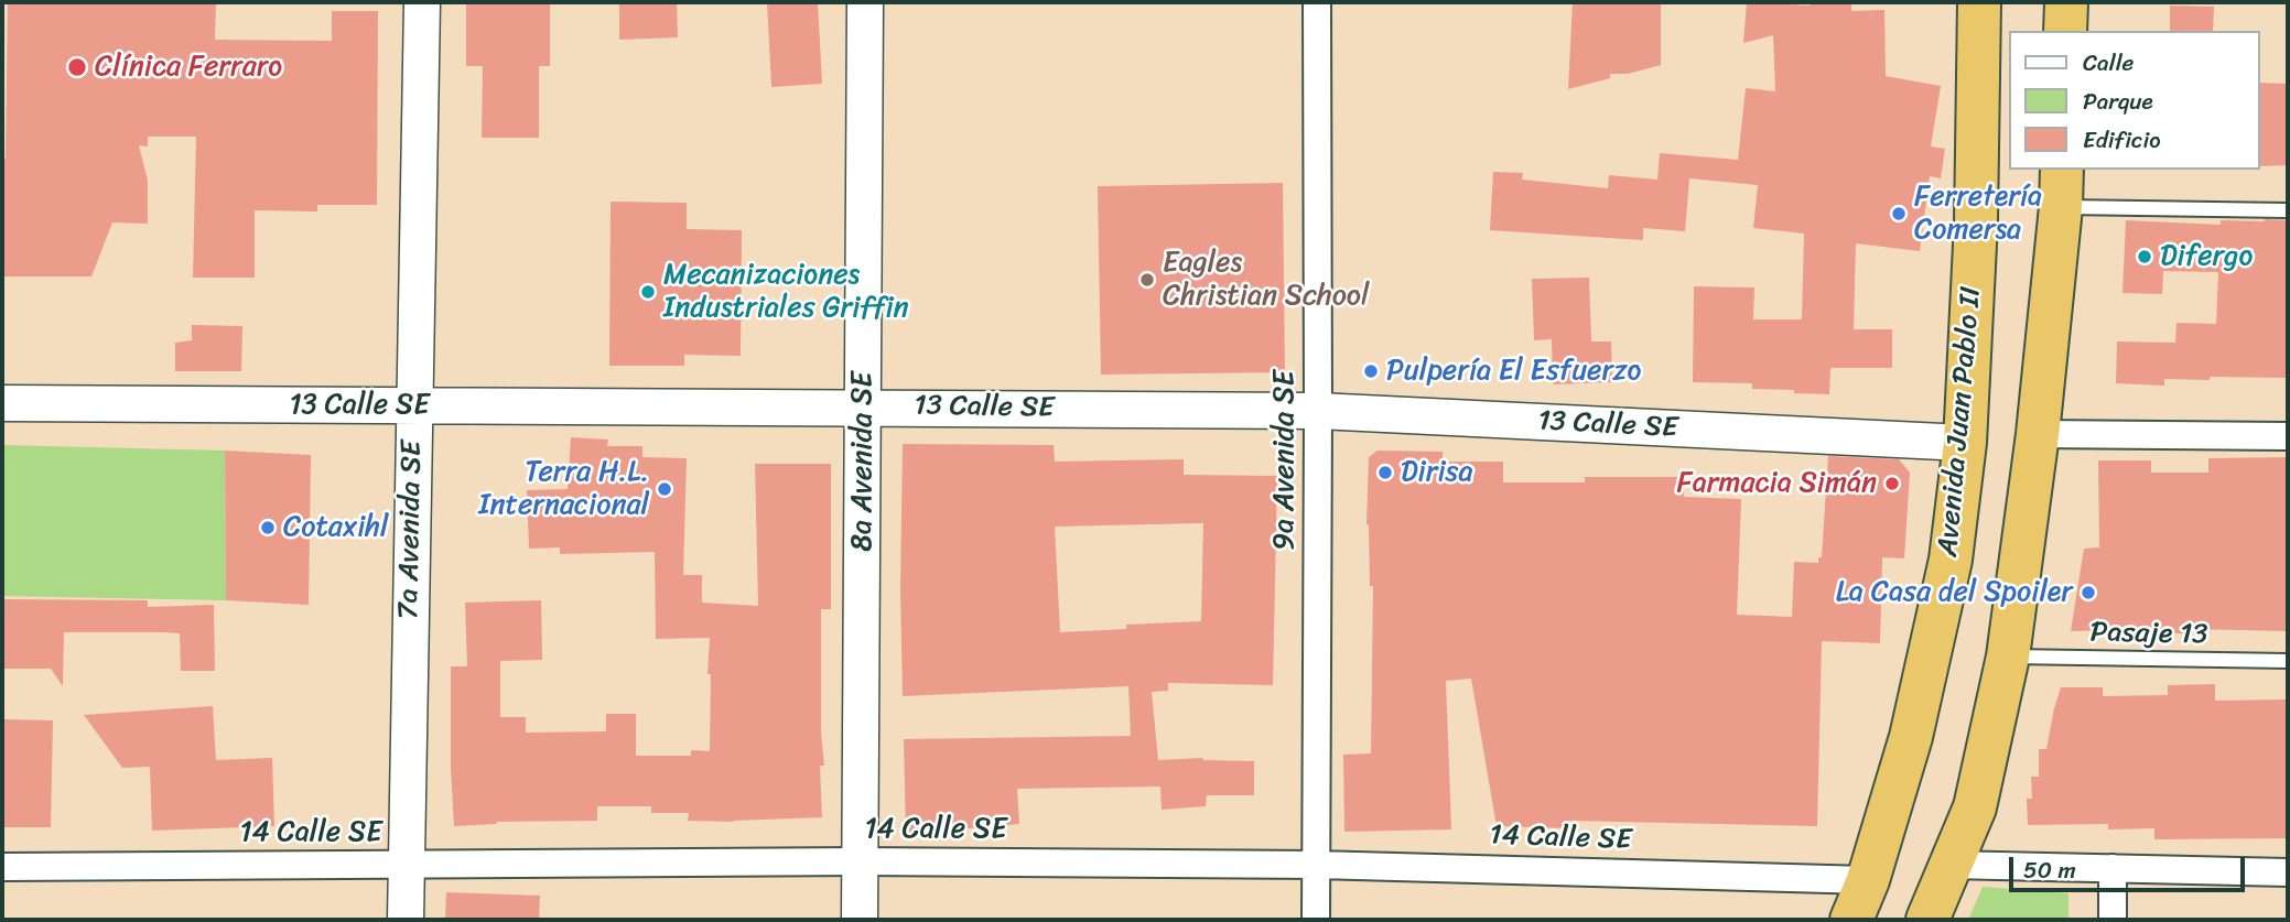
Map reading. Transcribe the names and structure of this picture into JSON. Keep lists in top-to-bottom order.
{
  "streets": {
    "highway": ["Avenida Juan Pablo II"],
    "street": [
      "13 Calle SE",
      "9a Avenida SE",
      "8a Avenida SE",
      "7a Avenida SE",
      "14 Calle SE"
    ],
    "lane": ["Pasaje 13"]
  },
  "crossings": [
    ["13 Calle SE", "Avenida Juan Pablo II"],
    ["13 Calle SE", "9a Avenida SE"],
    ["13 Calle SE", "8a Avenida SE"],
    ["13 Calle SE", "7a Avenida SE"],
    ["Avenida Juan Pablo II", "14 Calle SE"],
    ["9a Avenida SE", "14 Calle SE"],
    ["8a Avenida SE", "14 Calle SE"],
    ["7a Avenida SE", "14 Calle SE"]
  ],
  "places": [
    "Clínica Ferraro",
    "Ferretería Comersa",
    "Difergo",
    "Eagles Christian School",
    "Mecanizaciones Industriales Griffin",
    "Pulpería El Esfuerzo",
    "Dirisa",
    "Farmacia Simán",
    "Terra H.L. Internacional",
    "Cotaxihl",
    "La Casa del Spoiler"
  ],
  "legend": ["Calle", "Parque", "Edificio"],
  "scale_bar": "50 m"
}
